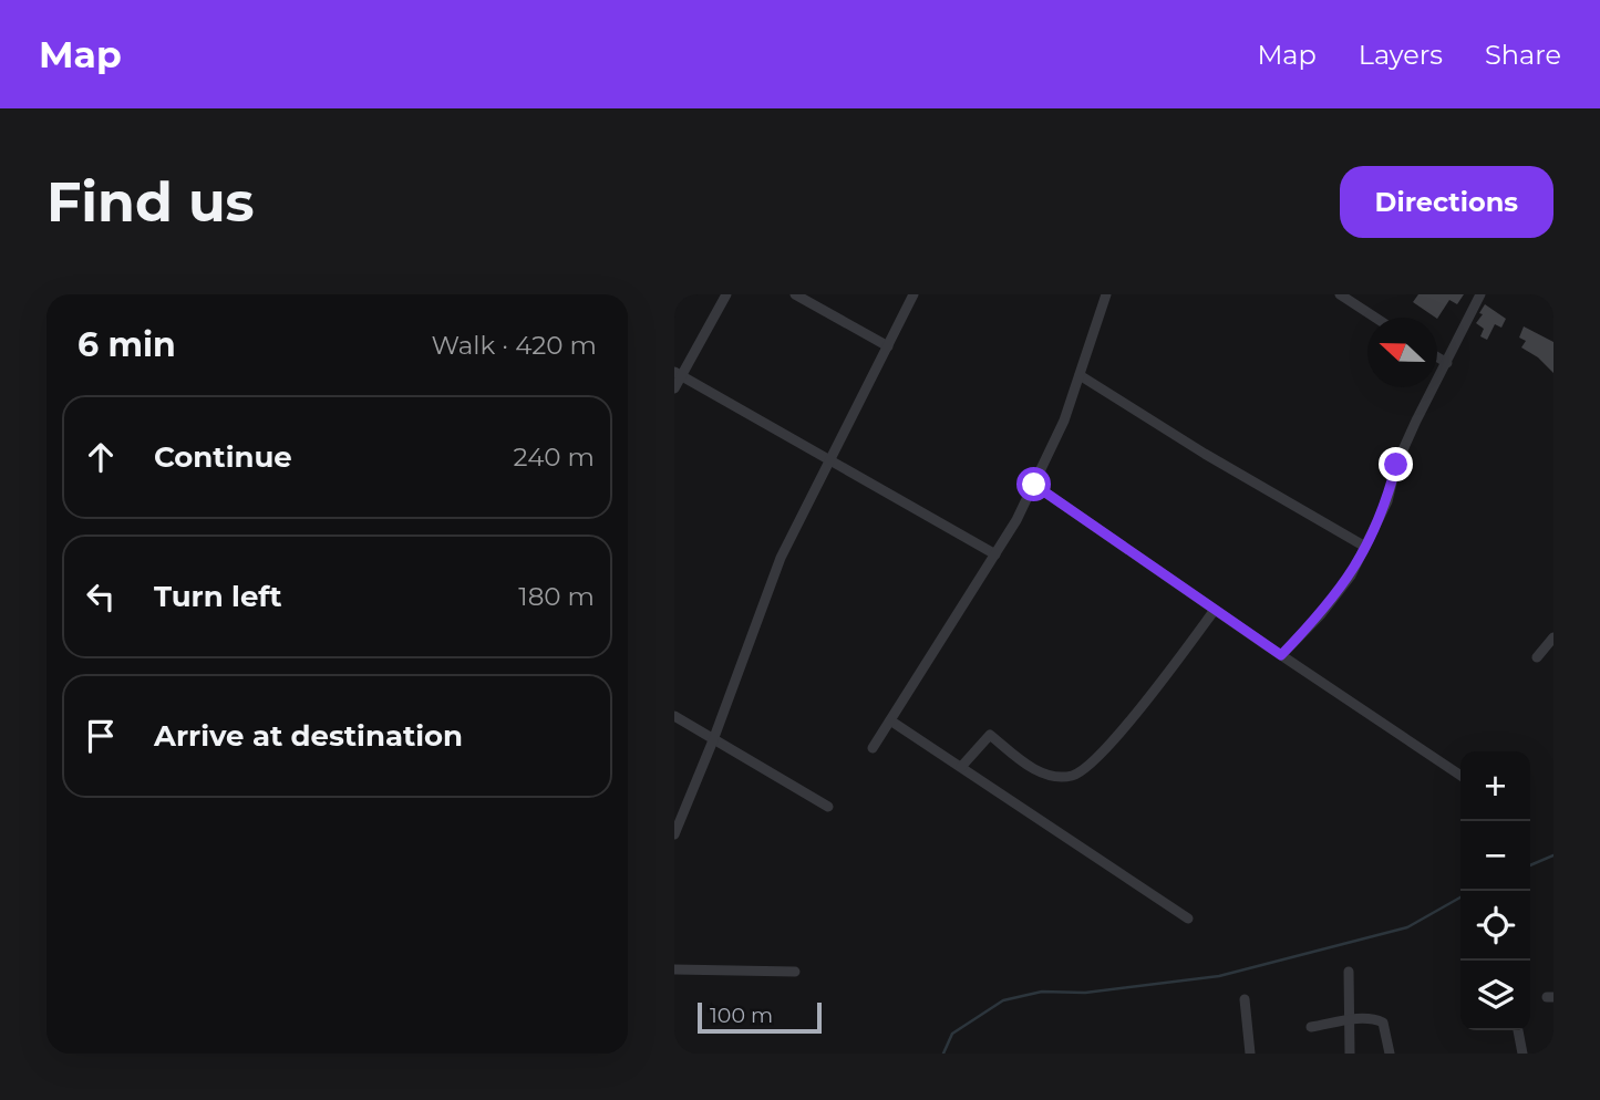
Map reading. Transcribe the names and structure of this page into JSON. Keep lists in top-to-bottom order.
{
  "scale_bar": "100 m",
  "north": "left",
  "page": {
    "header": "Map",
    "nav": ["Map", "Layers", "Share"],
    "buttons": "Directions",
    "title": "Find us",
    "heading": ["6 min", "Walk · 420 m"],
    "list": [
      ["Continue", "240 m"],
      ["Turn left", "180 m"],
      "Arrive at destination"
    ],
    "map_buttons": ["+", "−"],
    "scale": "100 m"
  }
}
